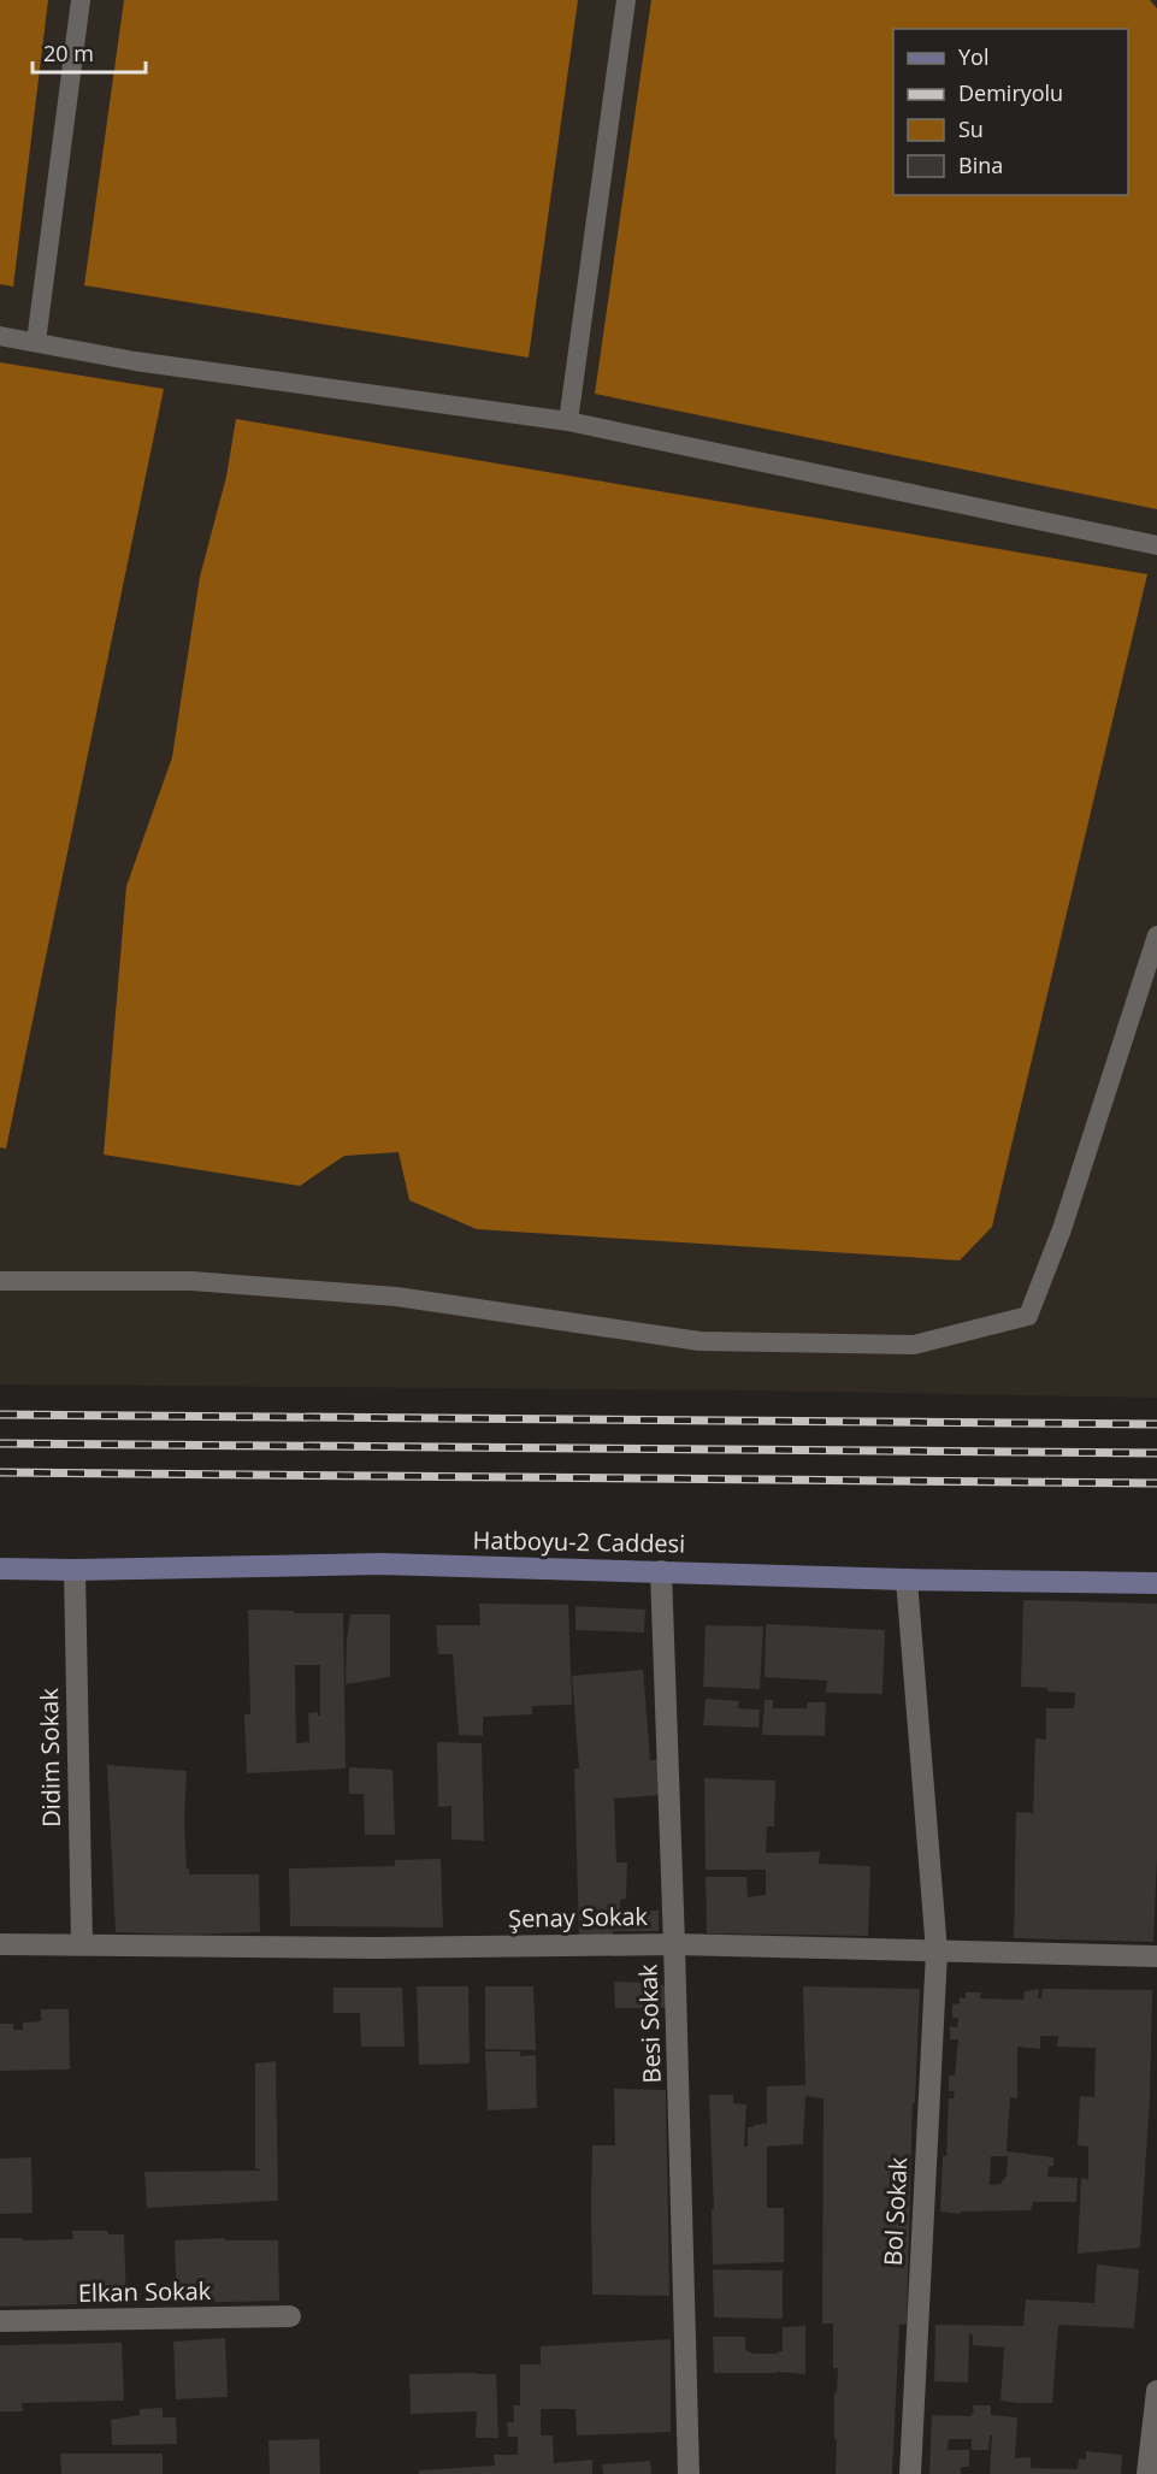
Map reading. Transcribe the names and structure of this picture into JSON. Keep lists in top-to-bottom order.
{
  "streets": {
    "main road": ["Hatboyu-2 Caddesi"],
    "street": [
      "Didim Sokak",
      "Şenay Sokak",
      "Besi Sokak",
      "Bol Sokak",
      "Elkan Sokak"
    ]
  },
  "crossings": [
    ["Hatboyu-2 Caddesi", "Didim Sokak"],
    ["Hatboyu-2 Caddesi", "Besi Sokak"],
    ["Hatboyu-2 Caddesi", "Bol Sokak"],
    ["Didim Sokak", "Şenay Sokak"],
    ["Şenay Sokak", "Besi Sokak"],
    ["Şenay Sokak", "Bol Sokak"]
  ],
  "legend": [
    "Yol",
    "Demiryolu",
    "Su",
    "Bina"
  ],
  "scale_bar": "20 m"
}
